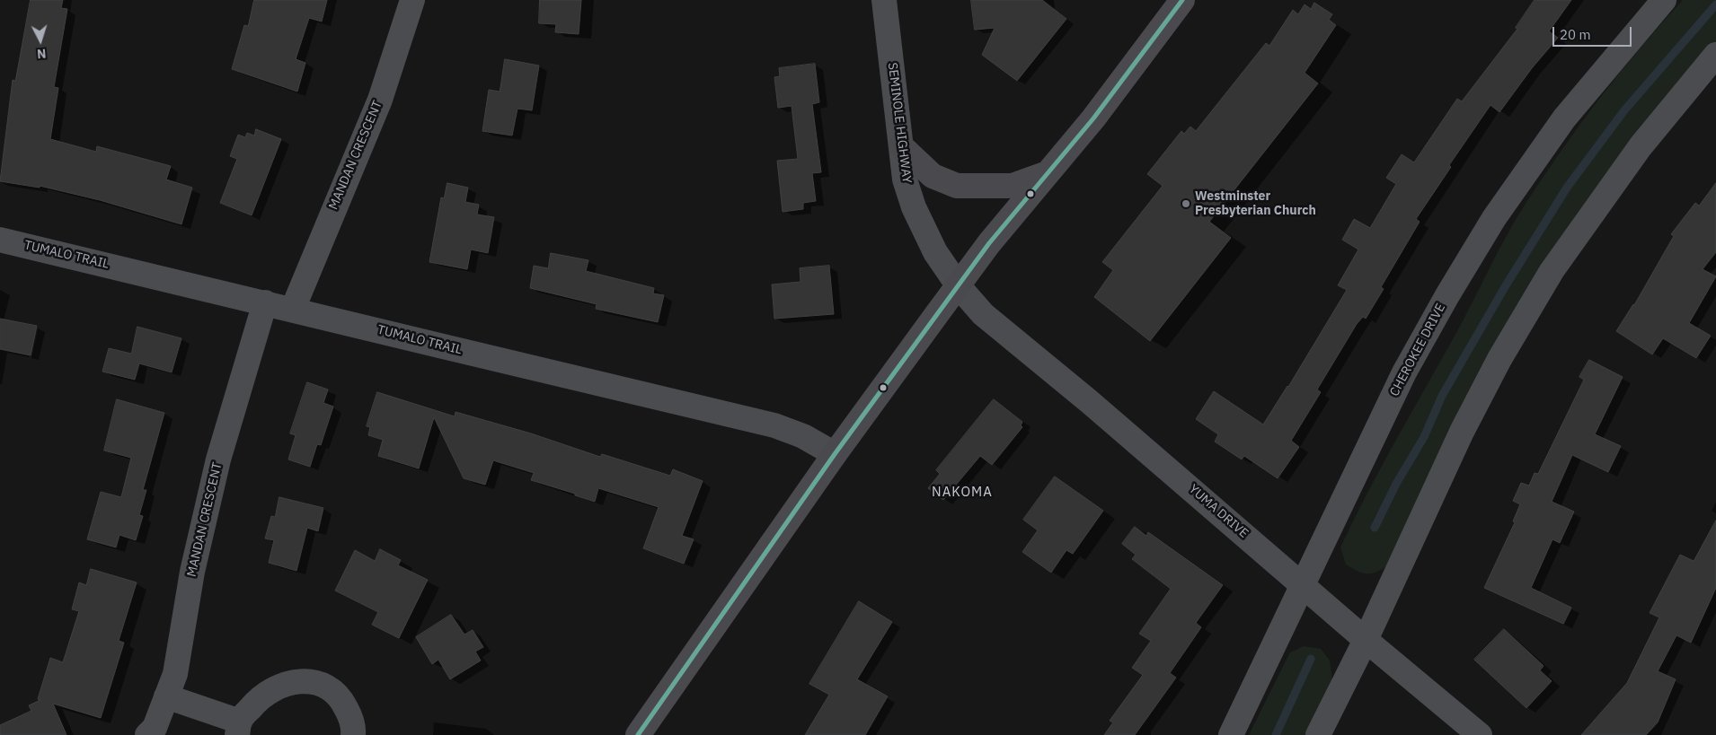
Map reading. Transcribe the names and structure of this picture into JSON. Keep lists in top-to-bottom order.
{
  "streets": {
    "street": [
      "SEMINOLE HIGHWAY",
      "MANDAN CRESCENT",
      "TUMALO TRAIL",
      "CHEROKEE DRIVE",
      "YUMA DRIVE"
    ]
  },
  "crossings": [
    ["SEMINOLE HIGHWAY", "YUMA DRIVE"],
    ["MANDAN CRESCENT", "TUMALO TRAIL"],
    ["CHEROKEE DRIVE", "YUMA DRIVE"]
  ],
  "districts": ["NAKOMA"],
  "places": ["Westminster Presbyterian Church"],
  "scale_bar": "20 m",
  "north": "bottom"
}
